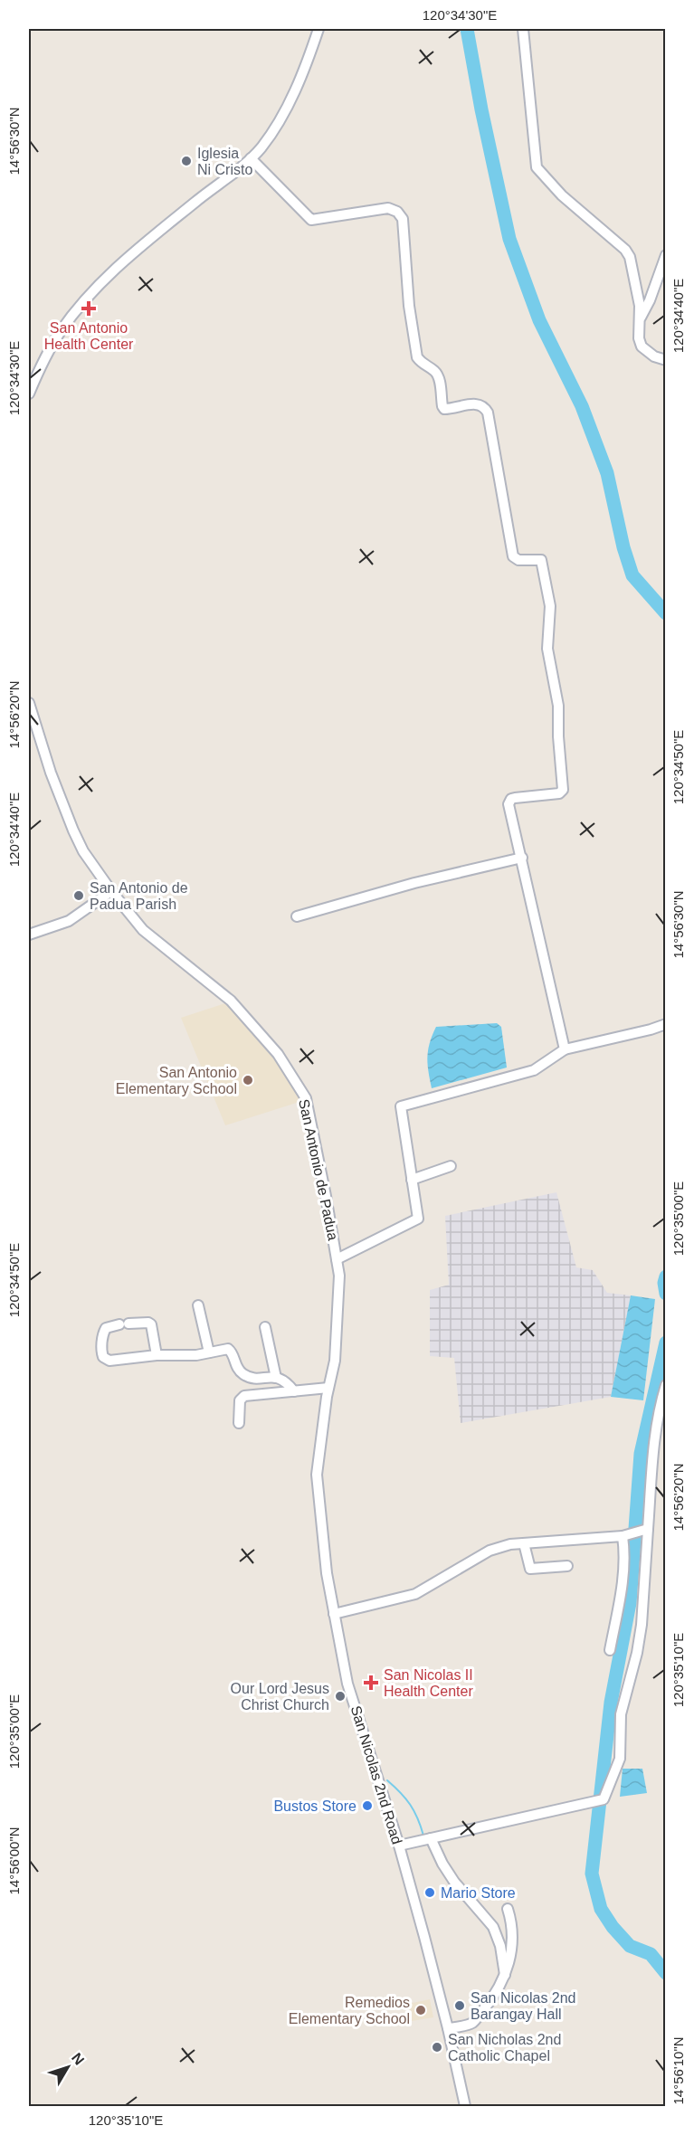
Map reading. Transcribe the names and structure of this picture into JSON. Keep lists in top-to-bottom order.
{
  "streets": {
    "street": ["San Antonio de Padua", "San Nicolas 2nd Road"]
  },
  "crossings": [
    ["San Antonio de Padua", "San Nicolas 2nd Road"]
  ],
  "places": {
    "other": [
      "Iglesia Ni Cristo",
      "San Antonio de Padua Parish",
      "San Antonio Elementary School",
      "Our Lord Jesus Christ Church",
      "Bustos Store",
      "Mario Store",
      "San Nicolas 2nd Barangay Hall",
      "Remedios Elementary School",
      "San Nicholas 2nd Catholic Chapel"
    ],
    "health": ["San Antonio Health Center", "San Nicolas II Health Center"]
  },
  "north": "top right",
  "coordinates": [
    "120°34'30\"E",
    "14°56'30\"N",
    "120°34'40\"E",
    "14°56'20\"N",
    "120°34'50\"E",
    "120°35'00\"E",
    "120°35'10\"E",
    "14°56'00\"N",
    "14°56'10\"N"
  ]
}
